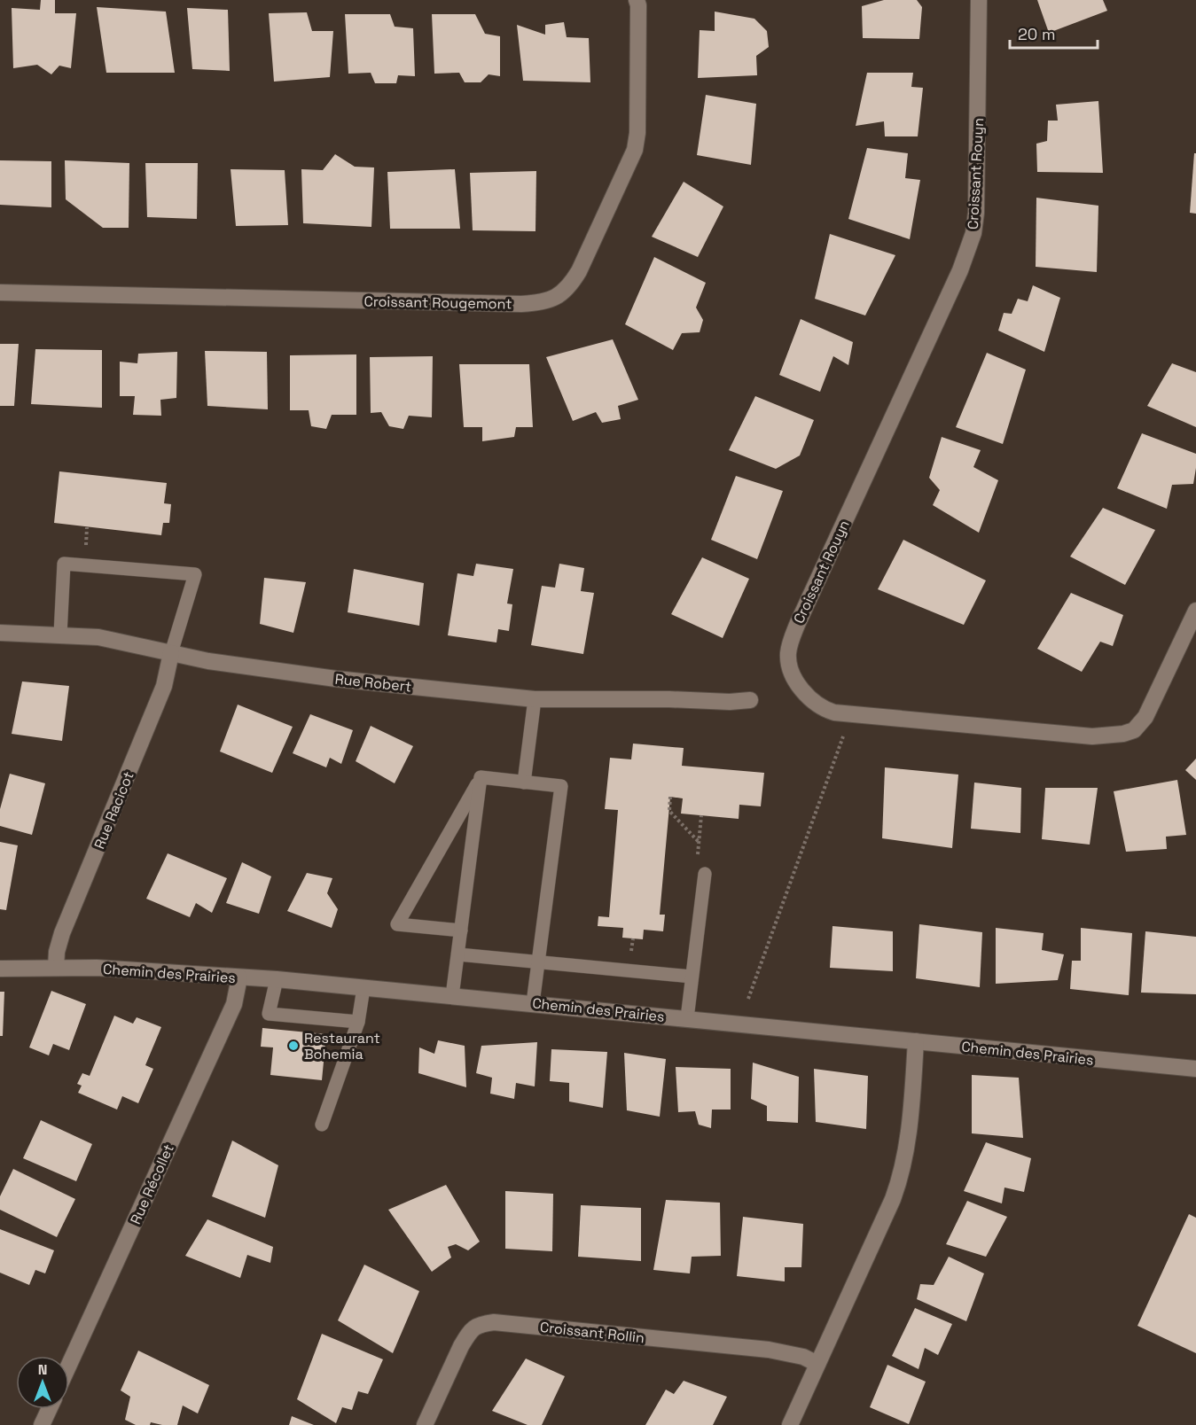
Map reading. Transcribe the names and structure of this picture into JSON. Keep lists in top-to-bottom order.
{
  "streets": {
    "street": [
      "Croissant Rouyn",
      "Croissant Rougemont",
      "Rue Robert",
      "Rue Racicot",
      "Chemin des Prairies",
      "Rue Récollet",
      "Croissant Rollin"
    ]
  },
  "crossings": [
    ["Rue Robert", "Rue Racicot"],
    ["Rue Racicot", "Chemin des Prairies"],
    ["Chemin des Prairies", "Rue Récollet"]
  ],
  "places": ["Restaurant Bohemia"],
  "scale_bar": "20 m",
  "north": "top"
}
